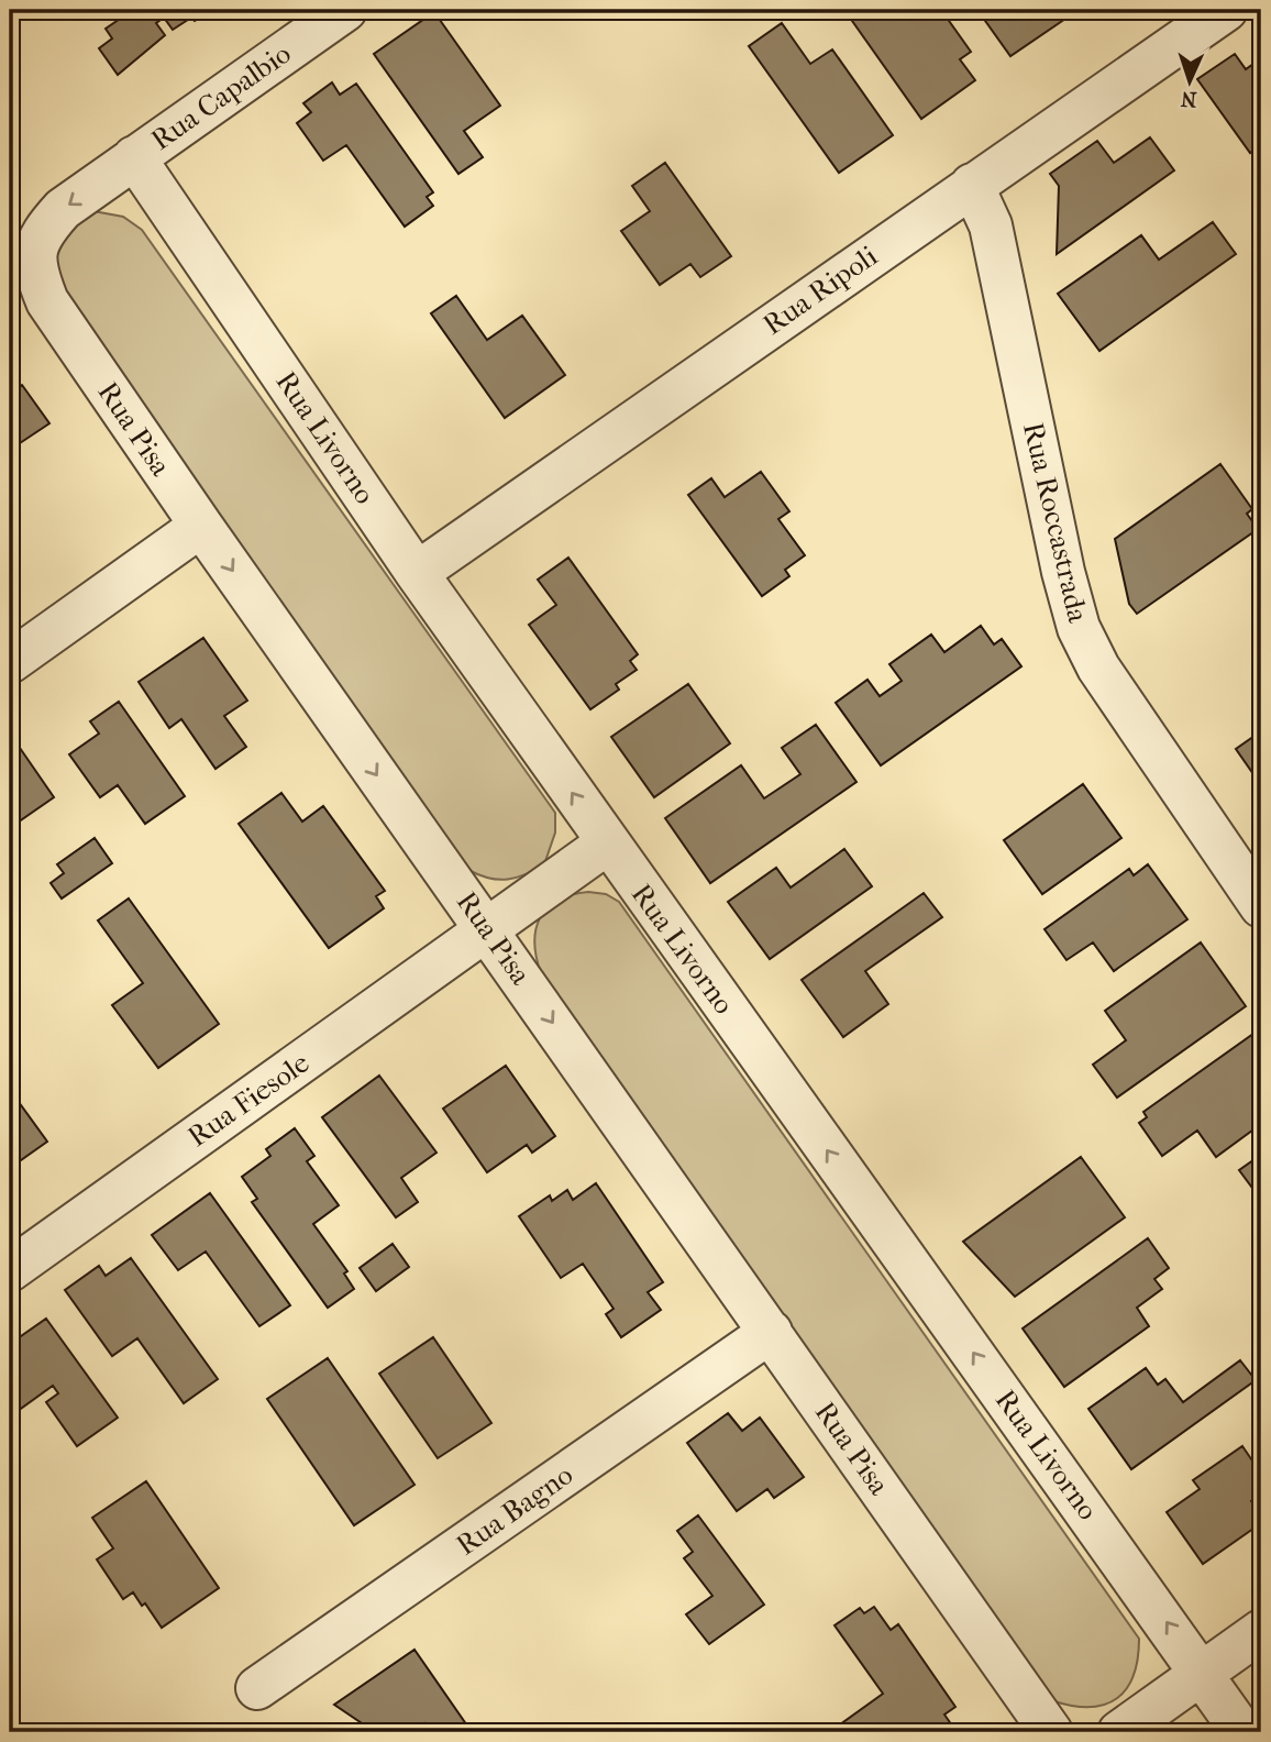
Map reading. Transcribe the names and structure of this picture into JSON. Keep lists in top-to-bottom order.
{
  "streets": {
    "street": [
      "Rua Capalbio",
      "Rua Ripoli",
      "Rua Pisa",
      "Rua Livorno",
      "Rua Roccastrada",
      "Rua Fiesole",
      "Rua Bagno"
    ]
  },
  "crossings": [
    ["Rua Capalbio", "Rua Pisa"],
    ["Rua Capalbio", "Rua Livorno"],
    ["Rua Ripoli", "Rua Livorno"],
    ["Rua Ripoli", "Rua Roccastrada"],
    ["Rua Pisa", "Rua Livorno"],
    ["Rua Pisa", "Rua Fiesole"],
    ["Rua Pisa", "Rua Bagno"],
    ["Rua Livorno", "Rua Fiesole"]
  ],
  "one_way": ["Rua Pisa", "Rua Livorno"],
  "north": "bottom"
}
